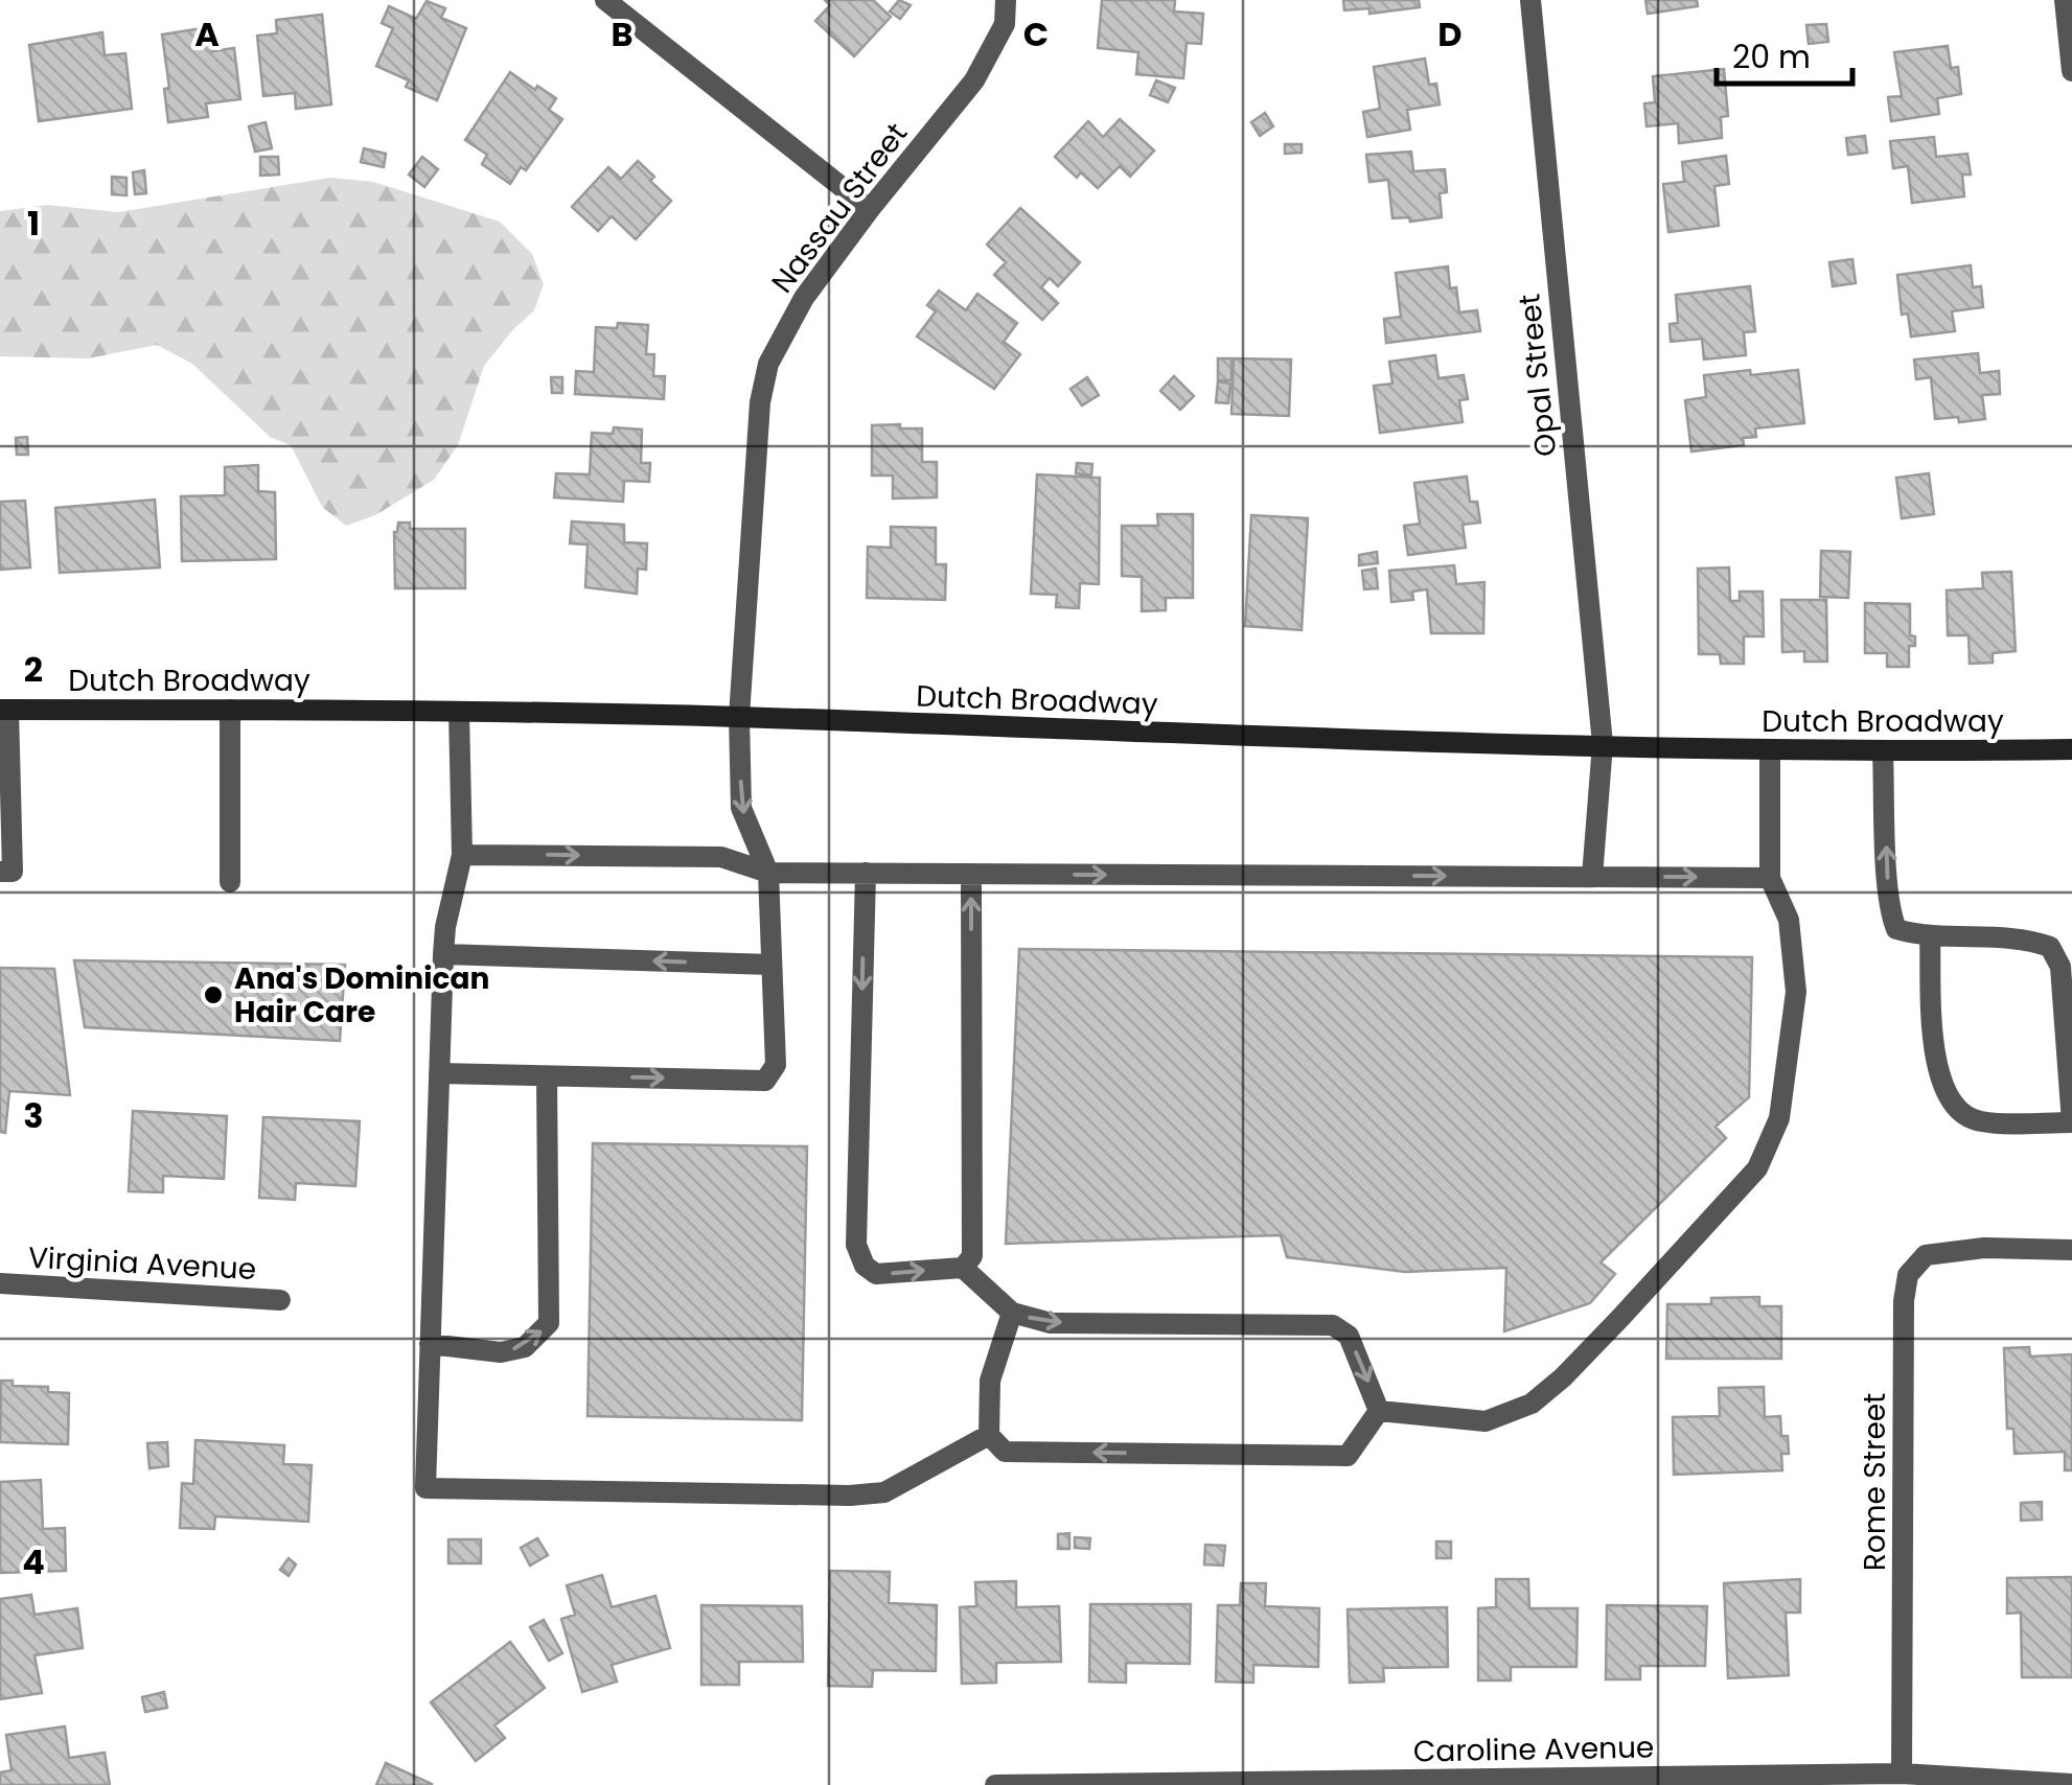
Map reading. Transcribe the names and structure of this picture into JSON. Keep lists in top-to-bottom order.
{
  "streets": {
    "main road": ["Dutch Broadway"],
    "street": [
      "Nassau Street",
      "Opal Street",
      "Virginia Avenue",
      "Rome Street",
      "Caroline Avenue"
    ]
  },
  "crossings": [
    ["Nassau Street", "Dutch Broadway"],
    ["Opal Street", "Dutch Broadway"],
    ["Rome Street", "Caroline Avenue"]
  ],
  "places": ["Ana's Dominican Hair Care"],
  "scale_bar": "20 m",
  "grid": {
    "columns": [
      "A",
      "B",
      "C",
      "D"
    ],
    "rows": [
      "1",
      "2",
      "3",
      "4"
    ]
  }
}
